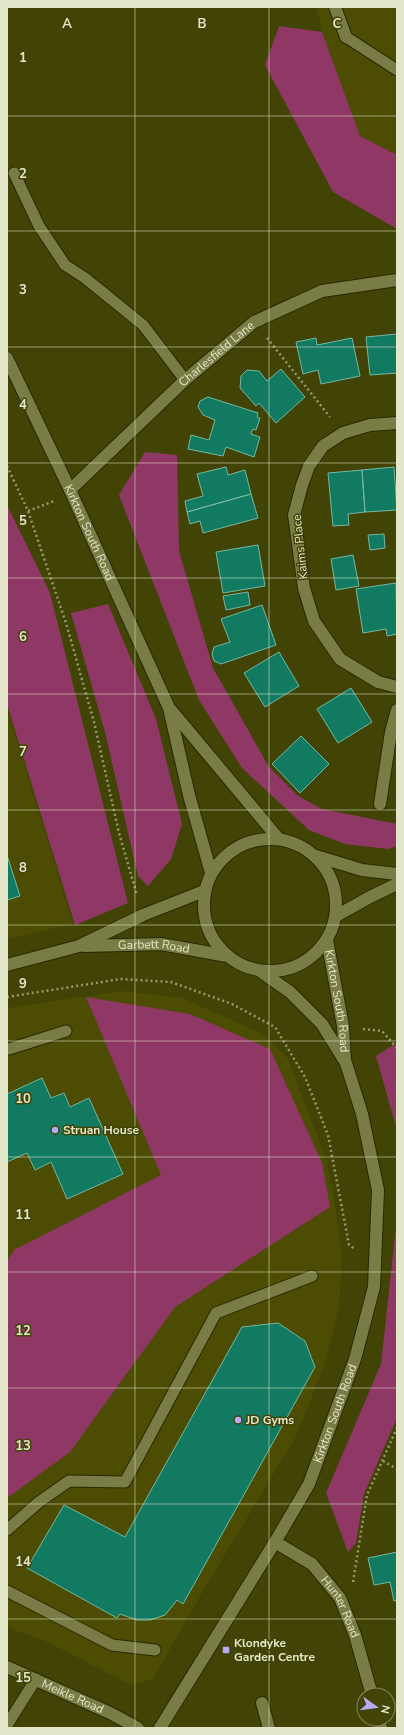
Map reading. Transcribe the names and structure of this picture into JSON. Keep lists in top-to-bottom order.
{
  "streets": {
    "street": [
      "Charlesfield Lane",
      "Kirkton South Road",
      "Kaims Place",
      "Garbett Road",
      "Hunter Road",
      "Meikle Road"
    ]
  },
  "crossings": [
    ["Charlesfield Lane", "Kirkton South Road"],
    ["Kirkton South Road", "Garbett Road"],
    ["Kirkton South Road", "Hunter Road"]
  ],
  "places": {
    "other": ["Struan House", "JD Gyms"],
    "transit": ["Klondyke Garden Centre"]
  },
  "north": "right",
  "grid": {
    "columns": ["A", "B", "C"],
    "rows": [
      "1",
      "2",
      "3",
      "4",
      "5",
      "6",
      "7",
      "8",
      "9",
      "10",
      "11",
      "12",
      "13",
      "14",
      "15"
    ]
  }
}
